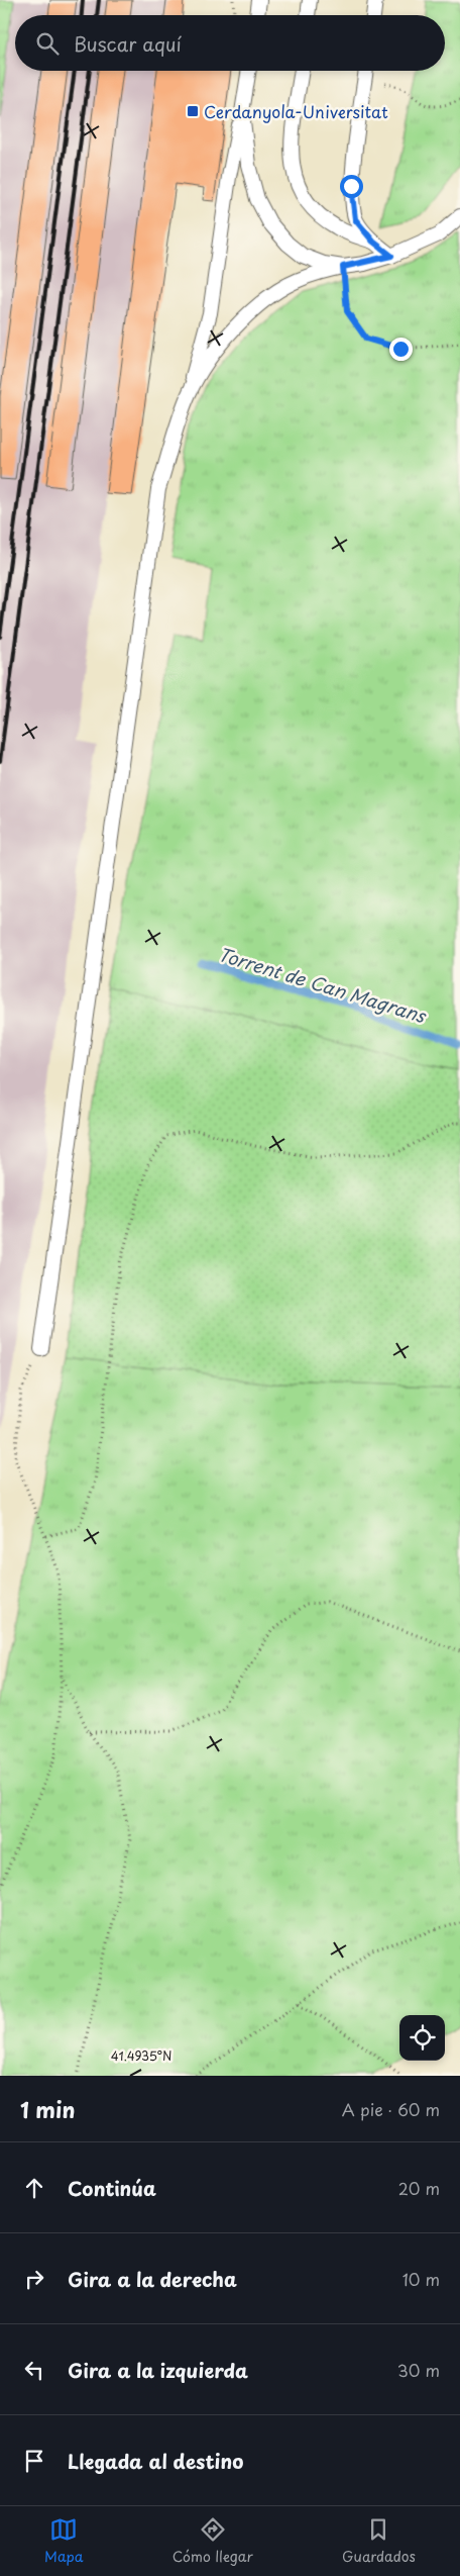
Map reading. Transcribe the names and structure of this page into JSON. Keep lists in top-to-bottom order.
{
  "water": ["Torrent de Can Magrans"],
  "places": {
    "transit": ["Cerdanyola-Universitat"]
  },
  "page": {
    "search": "Buscar aquí",
    "heading": ["1 min", "A pie · 60 m"],
    "list": [
      ["Continúa", "20 m"],
      ["Gira a la derecha", "10 m"],
      ["Gira a la izquierda", "30 m"],
      "Llegada al destino"
    ],
    "nav": ["Mapa", "Cómo llegar", "Guardados"]
  },
  "coordinates": ["41.4935°N"]
}
